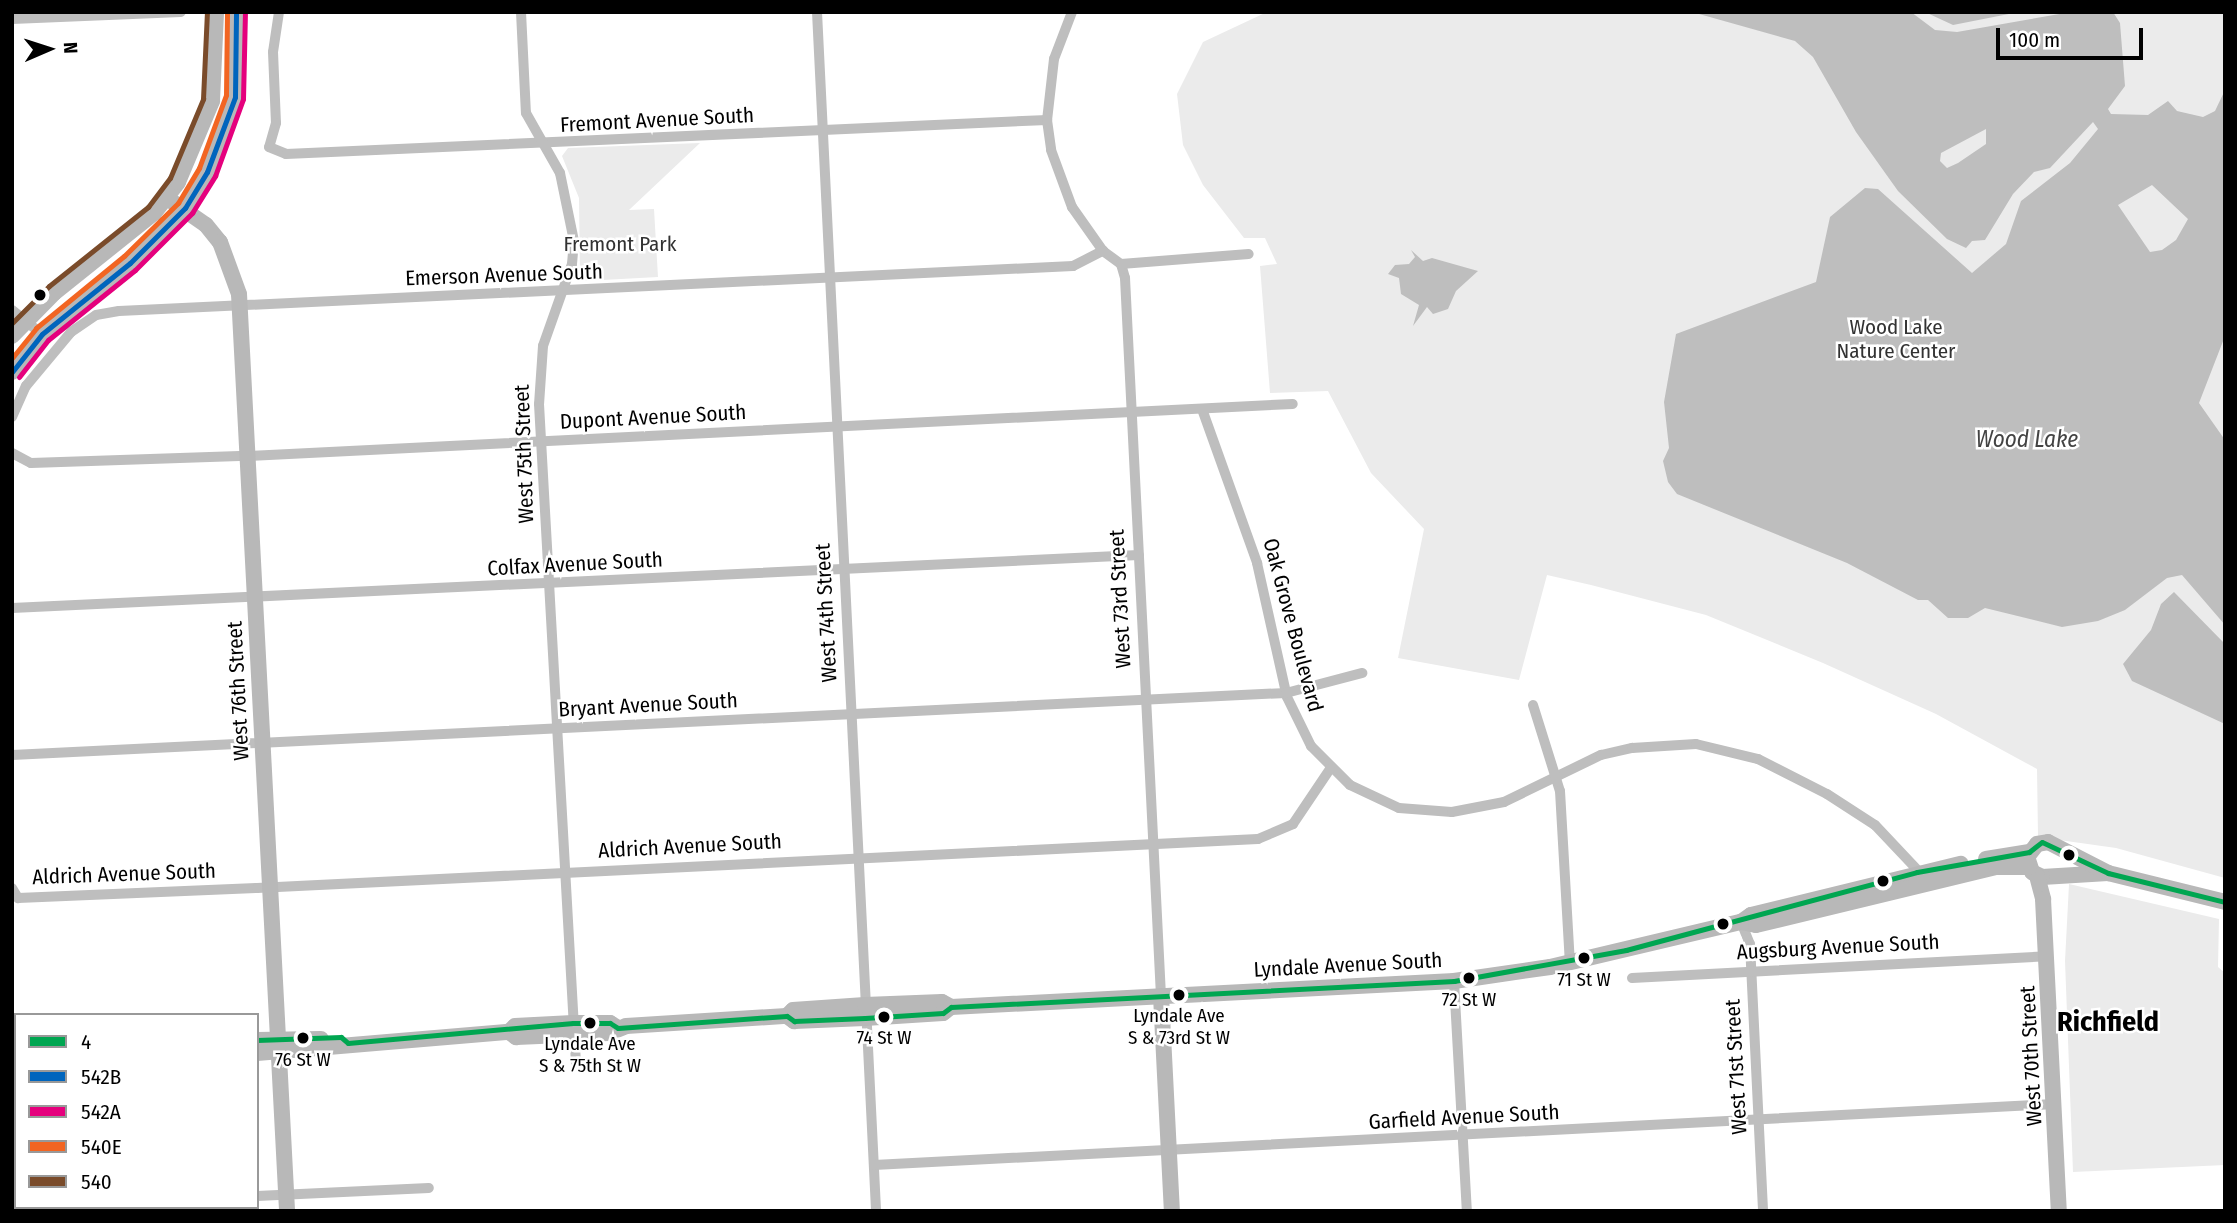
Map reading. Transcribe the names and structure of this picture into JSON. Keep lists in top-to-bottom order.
{
  "streets": {
    "street": [
      "Fremont Avenue South",
      "Emerson Avenue South",
      "Dupont Avenue South",
      "West 75th Street",
      "Colfax Avenue South",
      "West 73rd Street",
      "West 74th Street",
      "Oak Grove Boulevard",
      "West 76th Street",
      "Bryant Avenue South",
      "Aldrich Avenue South",
      "Augsburg Avenue South",
      "Lyndale Avenue South",
      "West 70th Street",
      "West 71st Street",
      "Garfield Avenue South"
    ]
  },
  "crossings": [
    ["Fremont Avenue South", "West 75th Street"],
    ["Fremont Avenue South", "West 74th Street"],
    ["Emerson Avenue South", "West 75th Street"],
    ["Emerson Avenue South", "West 74th Street"],
    ["Emerson Avenue South", "West 76th Street"],
    ["Dupont Avenue South", "West 75th Street"],
    ["Dupont Avenue South", "West 73rd Street"],
    ["Dupont Avenue South", "West 74th Street"],
    ["Dupont Avenue South", "Oak Grove Boulevard"],
    ["Dupont Avenue South", "West 76th Street"],
    ["West 75th Street", "Colfax Avenue South"],
    ["West 75th Street", "Bryant Avenue South"],
    ["West 75th Street", "Aldrich Avenue South"],
    ["West 75th Street", "Lyndale Avenue South"],
    ["Colfax Avenue South", "West 73rd Street"],
    ["Colfax Avenue South", "West 74th Street"],
    ["Colfax Avenue South", "West 76th Street"],
    ["West 73rd Street", "Bryant Avenue South"],
    ["West 73rd Street", "Aldrich Avenue South"],
    ["West 73rd Street", "Lyndale Avenue South"],
    ["West 73rd Street", "Garfield Avenue South"],
    ["West 74th Street", "Bryant Avenue South"],
    ["West 74th Street", "Aldrich Avenue South"],
    ["West 74th Street", "Lyndale Avenue South"],
    ["West 74th Street", "Garfield Avenue South"],
    ["Oak Grove Boulevard", "Bryant Avenue South"],
    ["Oak Grove Boulevard", "Aldrich Avenue South"],
    ["Oak Grove Boulevard", "Lyndale Avenue South"],
    ["West 76th Street", "Bryant Avenue South"],
    ["West 76th Street", "Aldrich Avenue South"],
    ["West 76th Street", "Lyndale Avenue South"],
    ["Augsburg Avenue South", "West 70th Street"],
    ["Augsburg Avenue South", "West 71st Street"],
    ["Lyndale Avenue South", "West 70th Street"],
    ["Lyndale Avenue South", "West 71st Street"],
    ["West 70th Street", "Garfield Avenue South"],
    ["West 71st Street", "Garfield Avenue South"]
  ],
  "districts": ["Richfield"],
  "water": ["Wood Lake"],
  "parks": ["Fremont Park", "Wood Lake Nature Center"],
  "places": [
    "71 St W",
    "72 St W",
    "Lyndale Ave S & 73rd St W",
    "74 St W",
    "Lyndale Ave S & 75th St W",
    "76 St W"
  ],
  "lines": [
    "transit line 542B",
    "transit line 542A",
    "transit line 540E",
    "transit line 540",
    "transit line 4"
  ],
  "legend": [
    "4",
    "542B",
    "542A",
    "540E",
    "540"
  ],
  "scale_bar": "100 m",
  "north": "right"
}
